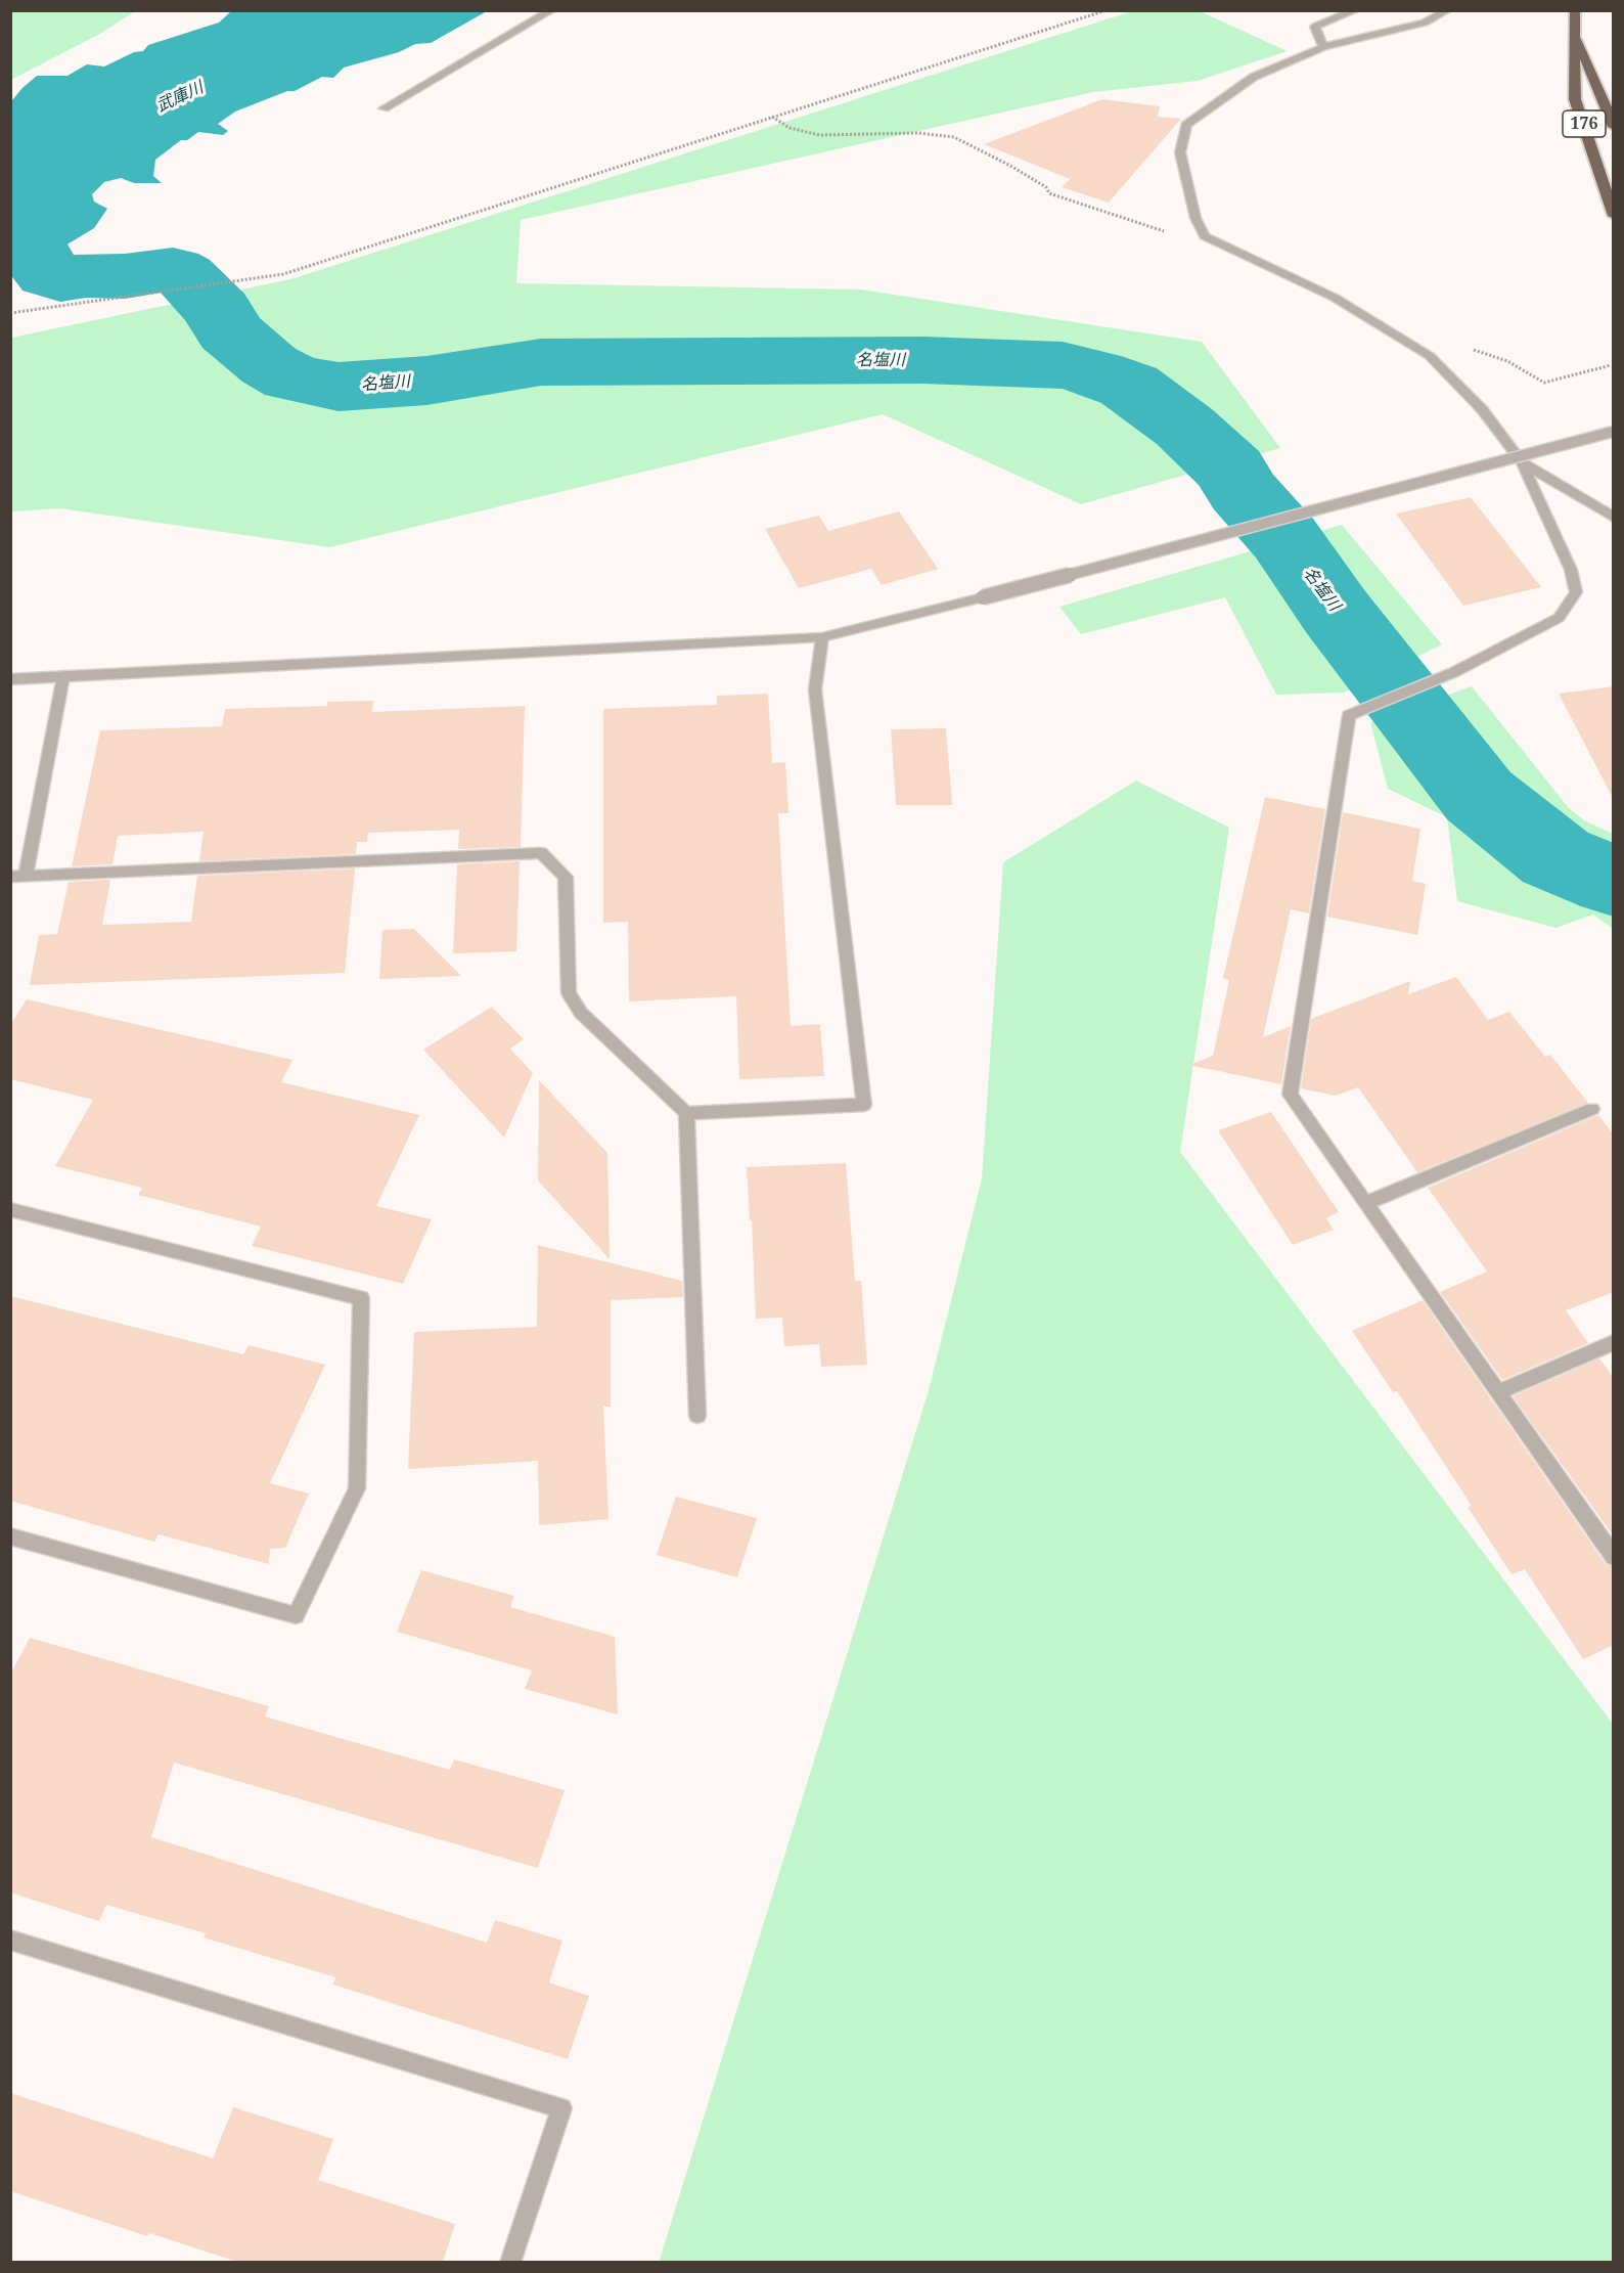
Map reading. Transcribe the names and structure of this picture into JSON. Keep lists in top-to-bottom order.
{
  "streets": {
    "highway": ["176"]
  },
  "water": ["武庫川", "名塩川"]
}
